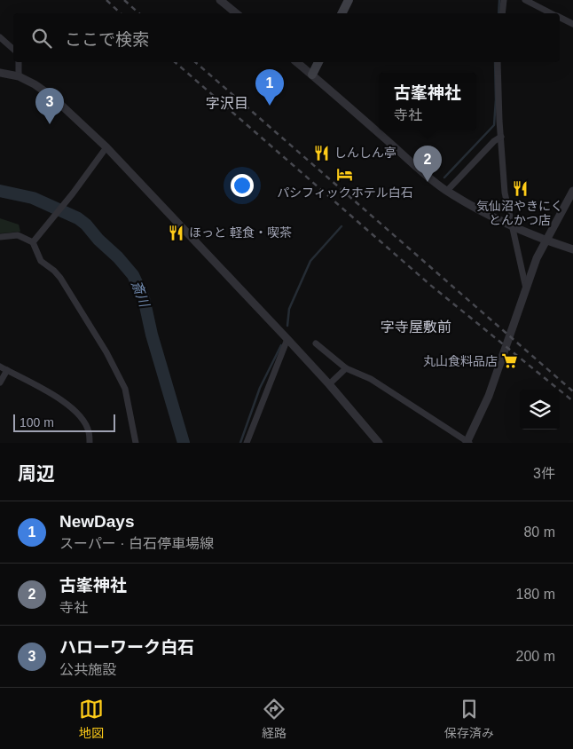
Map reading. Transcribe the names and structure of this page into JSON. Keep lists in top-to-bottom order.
{
  "districts": ["字沢目", "字寺屋敷前"],
  "water": ["斎川"],
  "places": {
    "restaurant": ["しんしん亭", "気仙沼やきにく とんかつ店", "ほっと 軽食・喫茶"],
    "hotel": ["パシフィックホテル白石"],
    "supermarket": ["丸山食料品店"]
  },
  "scale_bar": "100 m",
  "page": {
    "search": "ここで検索",
    "pins": ["1", "3", "2"],
    "popup": ["古峯神社", "寺社"],
    "scale": "100 m",
    "heading": ["周辺", "3件"],
    "list": [
      {
        "mark": "1",
        "name": "NewDays",
        "note": "スーパー · 白石停車場線",
        "value": "80 m"
      },
      {
        "mark": "2",
        "name": "古峯神社",
        "note": "寺社",
        "value": "180 m"
      },
      {
        "mark": "3",
        "name": "ハローワーク白石",
        "note": "公共施設",
        "value": "200 m"
      }
    ],
    "nav": ["地図", "経路", "保存済み"]
  }
}
